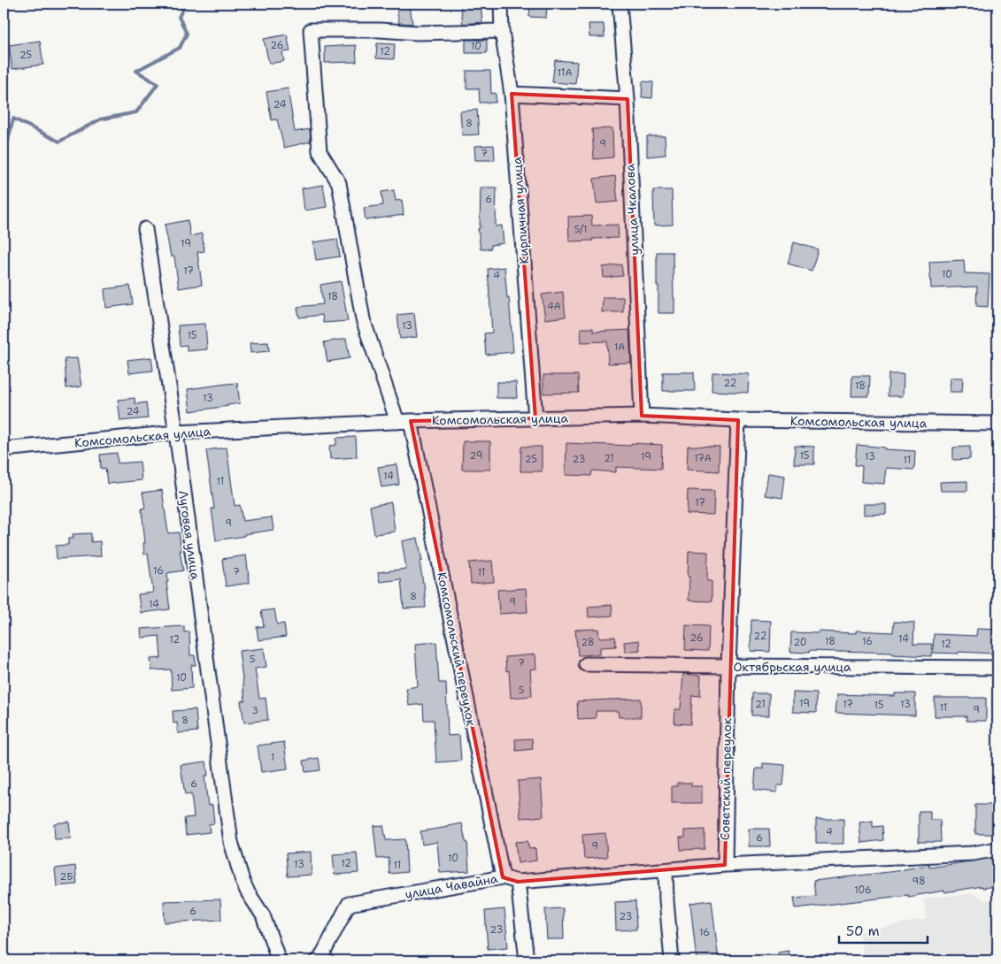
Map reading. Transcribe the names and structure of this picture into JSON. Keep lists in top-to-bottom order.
{
  "streets": {
    "street": [
      "улица Чкалова",
      "Кирпичная улица",
      "Комсомольская улица",
      "Луговая улица",
      "Комсомольский переулок",
      "Октябрьская улица",
      "Советский переулок",
      "улица Чавайна"
    ]
  },
  "crossings": [
    ["улица Чкалова", "Комсомольская улица"],
    ["Кирпичная улица", "Комсомольская улица"],
    ["Кирпичная улица", "Комсомольский переулок"],
    ["Комсомольская улица", "Луговая улица"],
    ["Комсомольская улица", "Комсомольский переулок"],
    ["Комсомольская улица", "Советский переулок"],
    ["Комсомольский переулок", "улица Чавайна"],
    ["Октябрьская улица", "Советский переулок"],
    ["Советский переулок", "улица Чавайна"]
  ],
  "house_numbers": [
    "26",
    "10",
    "12",
    "25",
    "11А",
    "24",
    "8",
    "9",
    "7",
    "6",
    "5/1",
    "19",
    "17",
    "10",
    "4",
    "18",
    "4А",
    "13",
    "15",
    "1А",
    "22",
    "18",
    "13",
    "24",
    "29",
    "15",
    "19",
    "13",
    "21",
    "17А",
    "25",
    "23",
    "11",
    "14",
    "11",
    "17",
    "9",
    "16",
    "7",
    "11",
    "8",
    "9",
    "14",
    "22",
    "26",
    "14",
    "12",
    "18",
    "16",
    "28",
    "20",
    "12",
    "5",
    "7",
    "10",
    "5",
    "19",
    "21",
    "17",
    "13",
    "15",
    "11",
    "9",
    "3",
    "8",
    "1",
    "6",
    "4",
    "6",
    "9",
    "10",
    "12",
    "13",
    "11",
    "2Б",
    "98",
    "106",
    "6",
    "23",
    "23",
    "16"
  ],
  "scale_bar": "50 m"
}
